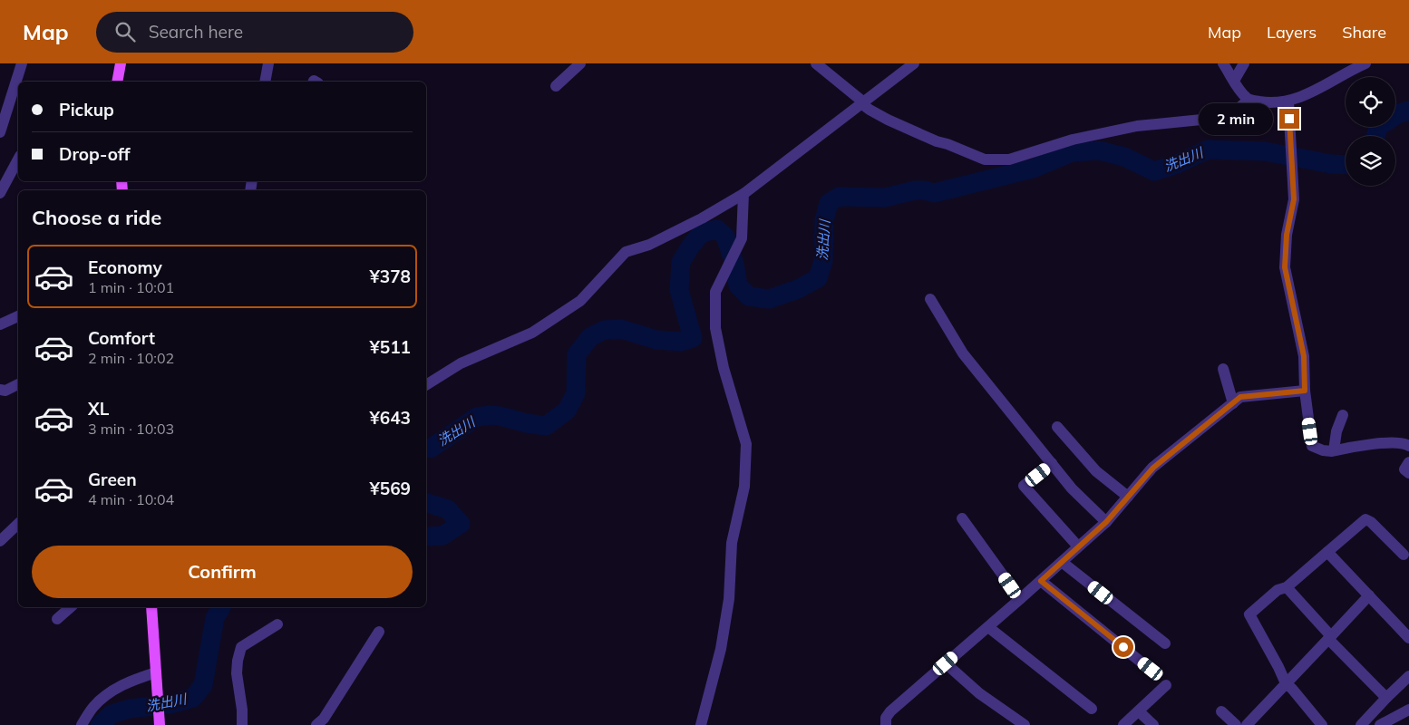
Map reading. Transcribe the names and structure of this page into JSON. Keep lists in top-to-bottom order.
{
  "water": ["洗出川"],
  "page": {
    "header": "Map",
    "search": "Search here",
    "nav": ["Map", "Layers", "Share"],
    "banner": ["Pickup", "Drop-off"],
    "bubble": "2 min",
    "heading": "Choose a ride",
    "list": [
      {
        "name": "Economy",
        "note": "1 min · 10:01",
        "value": "¥378"
      },
      {
        "name": "Comfort",
        "note": "2 min · 10:02",
        "value": "¥511"
      },
      {
        "name": "XL",
        "note": "3 min · 10:03",
        "value": "¥643"
      },
      {
        "name": "Green",
        "note": "4 min · 10:04",
        "value": "¥569"
      }
    ],
    "buttons": "Confirm"
  }
}
